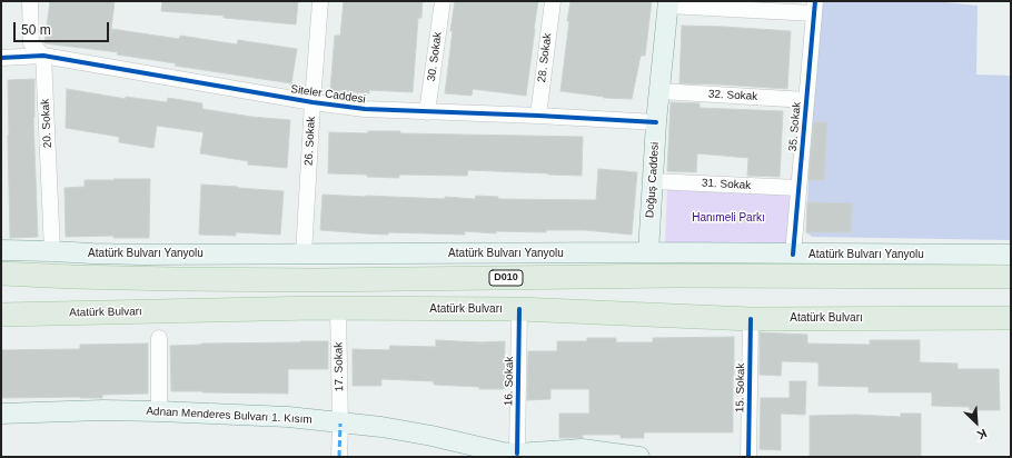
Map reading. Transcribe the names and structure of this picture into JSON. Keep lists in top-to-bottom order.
{
  "streets": {
    "highway": ["D010", "Atatürk Bulvarı"],
    "main road": ["Doğuş Caddesi", "Atatürk Bulvarı Yanyolu", "Adnan Menderes Bulvarı 1. Kısım"],
    "street": [
      "30. Sokak",
      "28. Sokak",
      "Siteler Caddesi",
      "32. Sokak",
      "20. Sokak",
      "35. Sokak",
      "26. Sokak",
      "31. Sokak",
      "17. Sokak",
      "16. Sokak",
      "15. Sokak"
    ]
  },
  "crossings": [
    ["30. Sokak", "Siteler Caddesi"],
    ["28. Sokak", "Siteler Caddesi"],
    ["Siteler Caddesi", "20. Sokak"],
    ["Siteler Caddesi", "26. Sokak"],
    ["Siteler Caddesi", "Doğuş Caddesi"],
    ["32. Sokak", "35. Sokak"],
    ["32. Sokak", "Doğuş Caddesi"],
    ["20. Sokak", "Atatürk Bulvarı Yanyolu"],
    ["35. Sokak", "31. Sokak"],
    ["35. Sokak", "Atatürk Bulvarı Yanyolu"],
    ["26. Sokak", "Atatürk Bulvarı Yanyolu"],
    ["Doğuş Caddesi", "31. Sokak"],
    ["Doğuş Caddesi", "Atatürk Bulvarı Yanyolu"],
    ["Atatürk Bulvarı", "17. Sokak"],
    ["Atatürk Bulvarı", "16. Sokak"],
    ["Atatürk Bulvarı", "15. Sokak"],
    ["17. Sokak", "Adnan Menderes Bulvarı 1. Kısım"],
    ["16. Sokak", "Adnan Menderes Bulvarı 1. Kısım"]
  ],
  "parks": ["Hanımeli Parkı"],
  "scale_bar": "50 m",
  "north": "bottom right"
}
